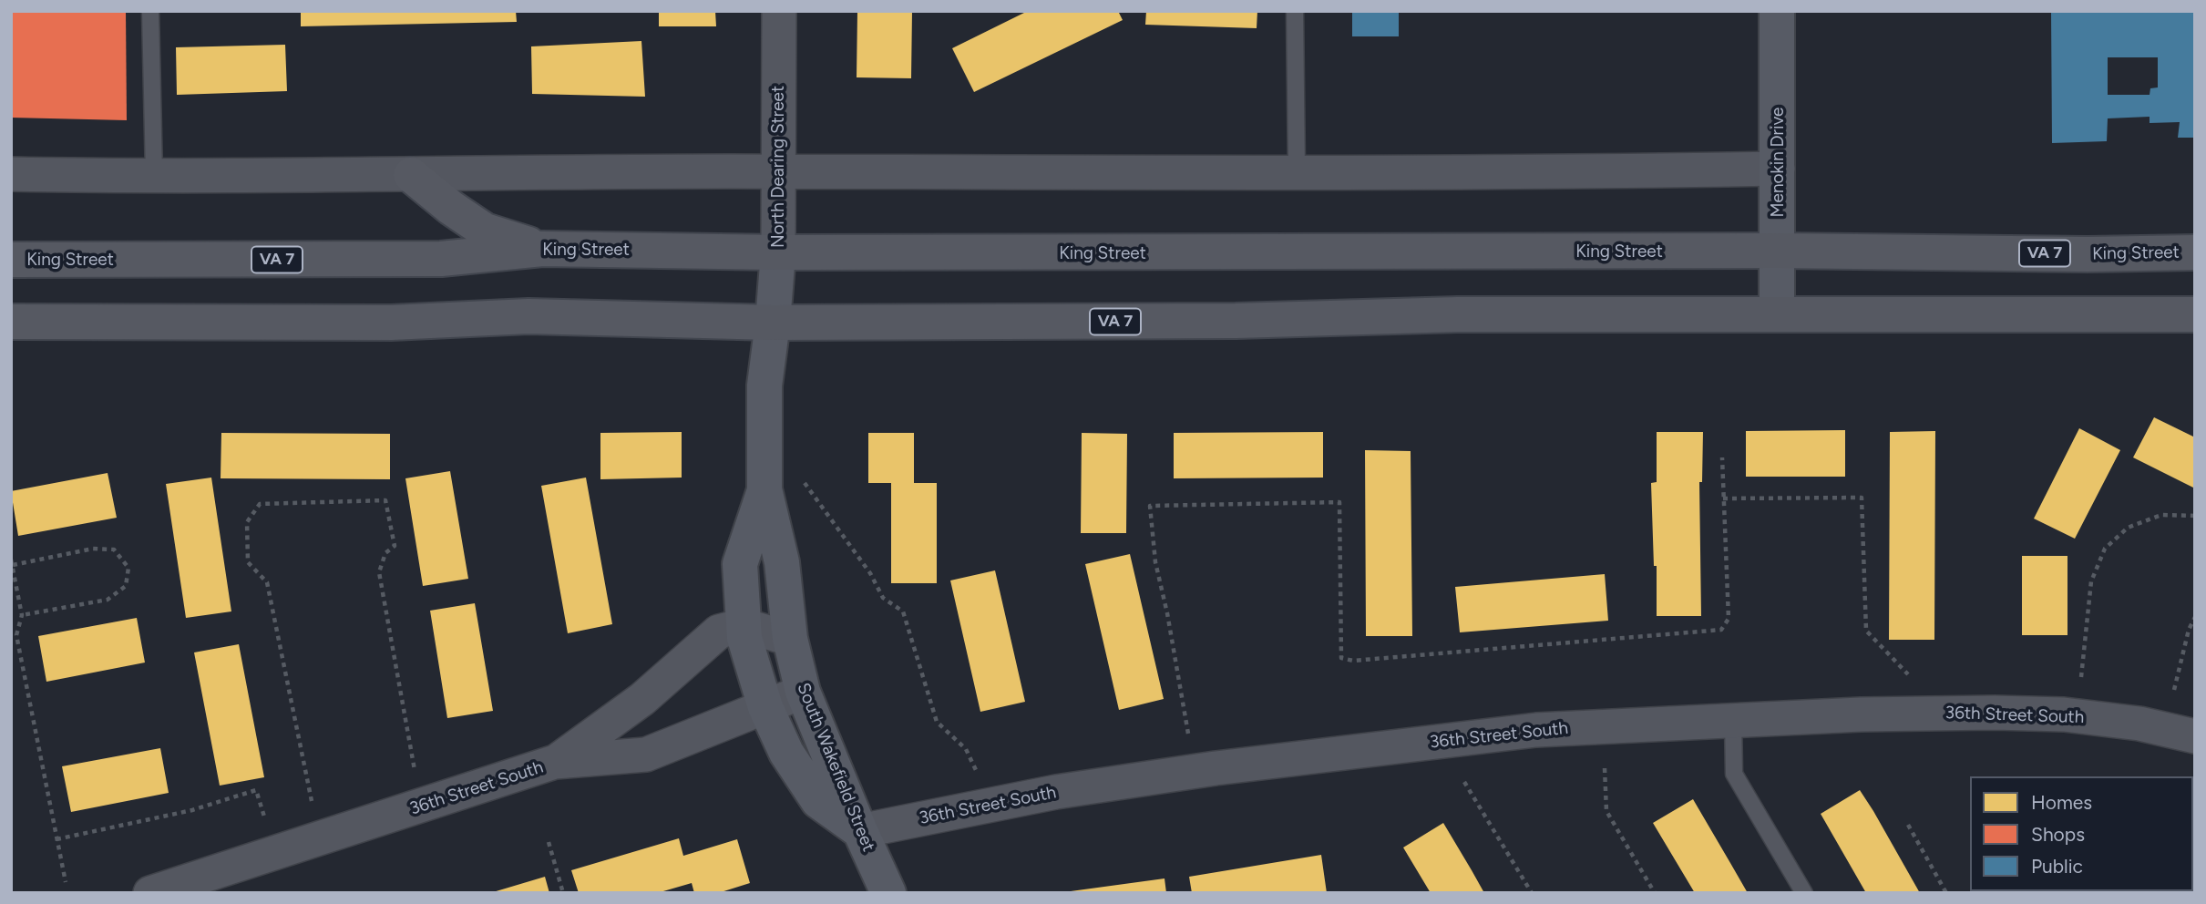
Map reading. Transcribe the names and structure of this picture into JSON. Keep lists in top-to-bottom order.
{
  "streets": {
    "main road": ["King Street", "VA 7"],
    "street": [
      "Menokin Drive",
      "North Dearing Street",
      "36th Street South",
      "South Wakefield Street"
    ]
  },
  "crossings": [
    ["Menokin Drive", "King Street"],
    ["Menokin Drive", "VA 7"],
    ["North Dearing Street", "King Street"],
    ["North Dearing Street", "VA 7"],
    ["North Dearing Street", "South Wakefield Street"],
    ["VA 7", "South Wakefield Street"],
    ["36th Street South", "South Wakefield Street"]
  ],
  "legend": ["Homes", "Shops", "Public"]
}
